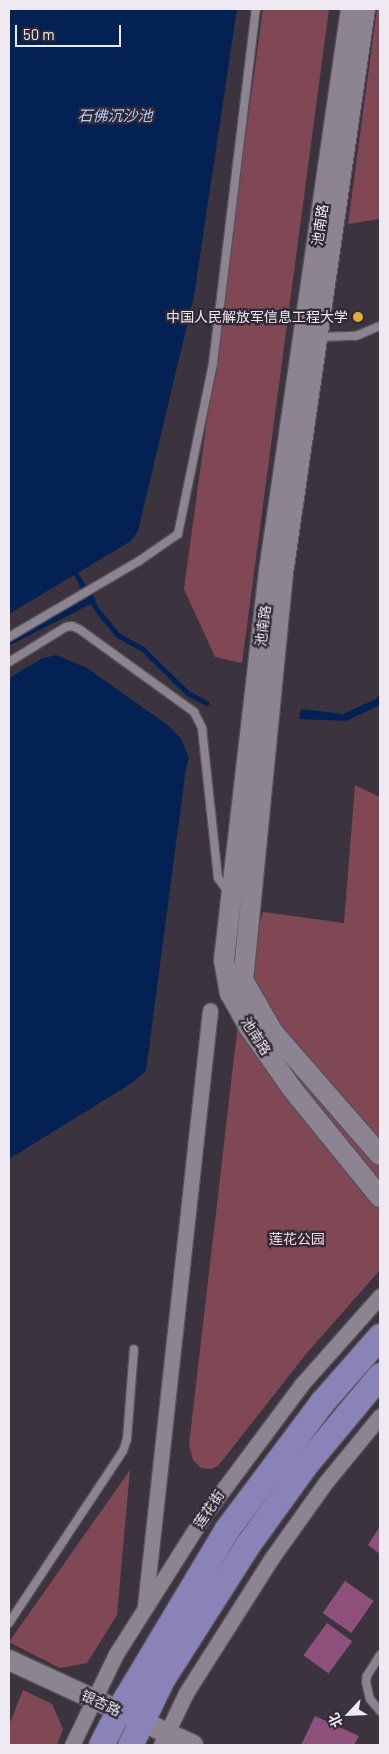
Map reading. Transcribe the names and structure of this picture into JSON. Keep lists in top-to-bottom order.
{
  "streets": {
    "main road": ["莲花街"],
    "street": ["池南路", "银杏路"]
  },
  "crossings": [
    ["莲花街", "银杏路"]
  ],
  "water": ["石佛沉沙池"],
  "parks": ["莲花公园"],
  "places": ["中国人民解放军信息工程大学"],
  "scale_bar": "50 m",
  "north": "bottom left"
}
